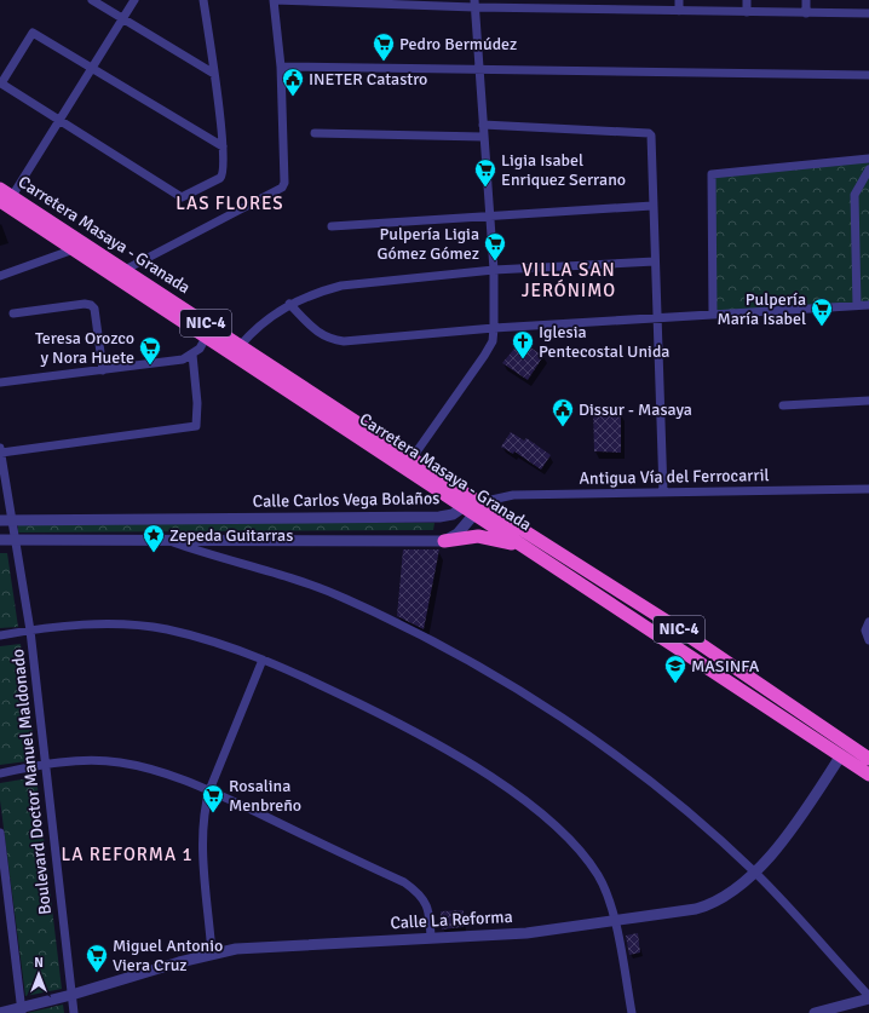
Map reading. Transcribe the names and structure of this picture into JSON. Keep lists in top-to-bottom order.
{
  "streets": {
    "highway": ["Carretera Masaya - Granada", "NIC-4"],
    "street": [
      "Antigua Vía del Ferrocarril",
      "Calle Carlos Vega Bolaños",
      "Boulevard Doctor Manuel Maldonado",
      "Calle La Reforma"
    ]
  },
  "crossings": [
    ["Carretera Masaya - Granada", "Antigua Vía del Ferrocarril"],
    ["Carretera Masaya - Granada", "Calle Carlos Vega Bolaños"],
    ["Carretera Masaya - Granada", "Calle La Reforma"],
    ["Calle Carlos Vega Bolaños", "Boulevard Doctor Manuel Maldonado"],
    ["Boulevard Doctor Manuel Maldonado", "Calle La Reforma"]
  ],
  "districts": ["LAS FLORES", "VILLA SAN JERÓNIMO", "LA REFORMA 1"],
  "places": {
    "supermarket": [
      "Pedro Bermúdez",
      "Ligia Isabel Enriquez Serrano",
      "Pulpería Ligia Gómez Gómez",
      "Pulpería María Isabel",
      "Teresa Orozco y Nora Huete",
      "Rosalina Menbreño",
      "Miguel Antonio Viera Cruz"
    ],
    "public building": ["INETER Catastro", "Dissur - Masaya"],
    "church": ["Iglesia Pentecostal Unida"],
    "place": ["Zepeda Guitarras"],
    "school or university": ["MASINFA"]
  },
  "north": "top"
}
